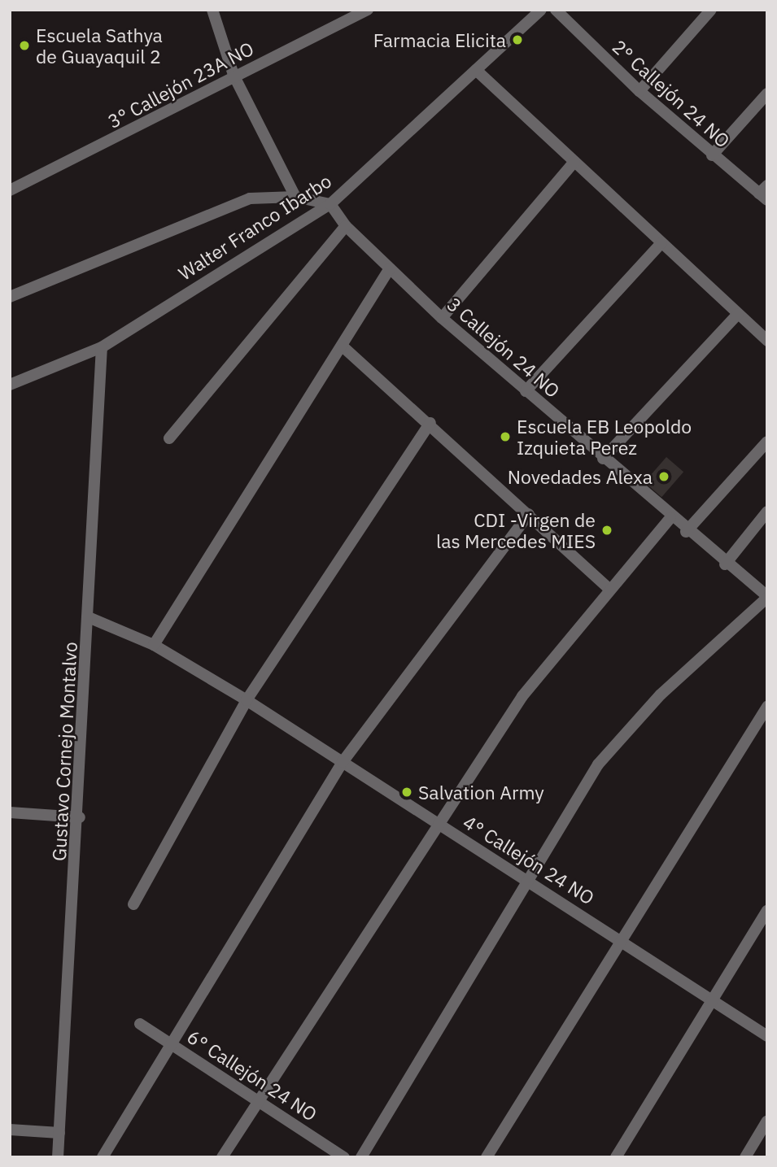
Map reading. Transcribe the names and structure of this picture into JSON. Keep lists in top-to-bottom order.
{
  "streets": {
    "street": [
      "3° Callejón 23A NO",
      "2° Callejón 24 NO",
      "Walter Franco Ibarbo",
      "3 Callejón 24 NO",
      "Gustavo Cornejo Montalvo",
      "4° Callejón 24 NO",
      "6° Callejón 24 NO"
    ]
  },
  "crossings": [
    ["Walter Franco Ibarbo", "3 Callejón 24 NO"],
    ["Walter Franco Ibarbo", "Gustavo Cornejo Montalvo"],
    ["Gustavo Cornejo Montalvo", "4° Callejón 24 NO"]
  ],
  "places": [
    "Farmacia Elicita",
    "Escuela Sathya de Guayaquil 2",
    "Escuela EB Leopoldo Izquieta Perez",
    "Novedades Alexa",
    "CDI -Virgen de las Mercedes MIES",
    "Salvation Army"
  ]
}
